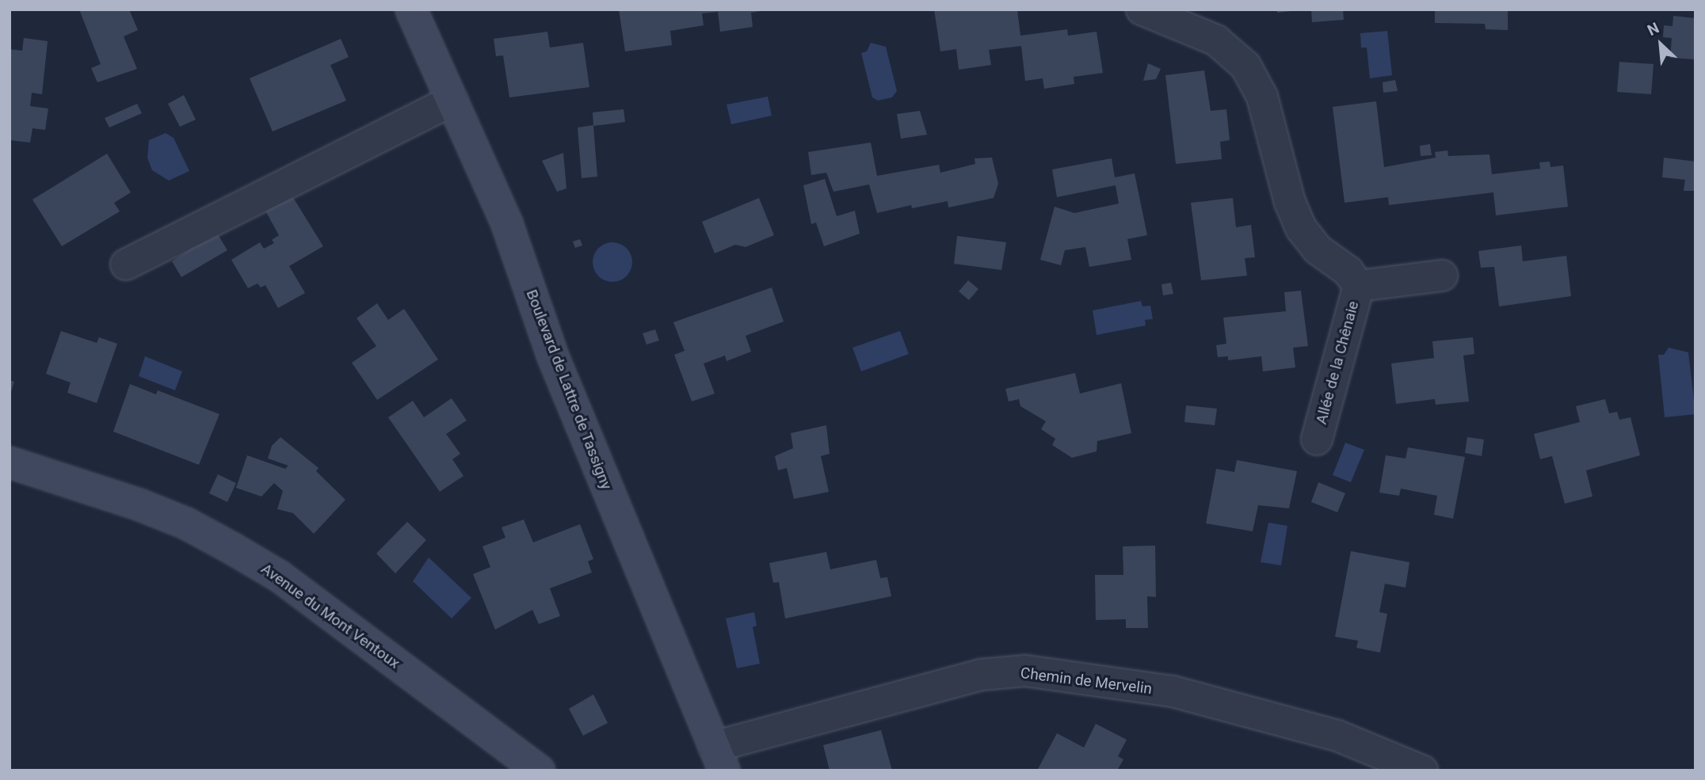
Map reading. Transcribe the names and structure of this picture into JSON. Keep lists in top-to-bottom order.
{
  "streets": {
    "street": [
      "Allée de la Chênaie",
      "Boulevard de Lattre de Tassigny",
      "Avenue du Mont Ventoux",
      "Chemin de Mervelin"
    ]
  },
  "crossings": [
    ["Boulevard de Lattre de Tassigny", "Chemin de Mervelin"]
  ],
  "north": "top left"
}
